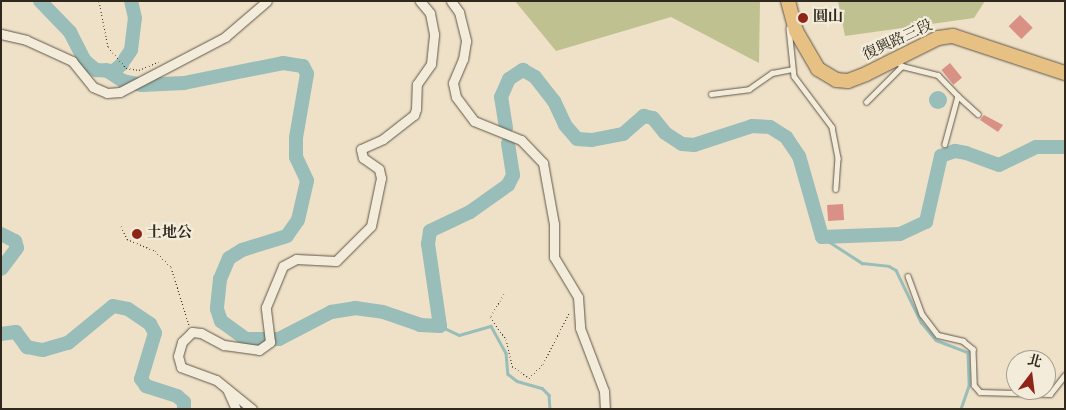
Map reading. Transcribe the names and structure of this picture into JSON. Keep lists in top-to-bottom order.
{
  "streets": {
    "main road": ["復興路三段"]
  },
  "places": ["圓山", "土地公"],
  "north": "top"
}
